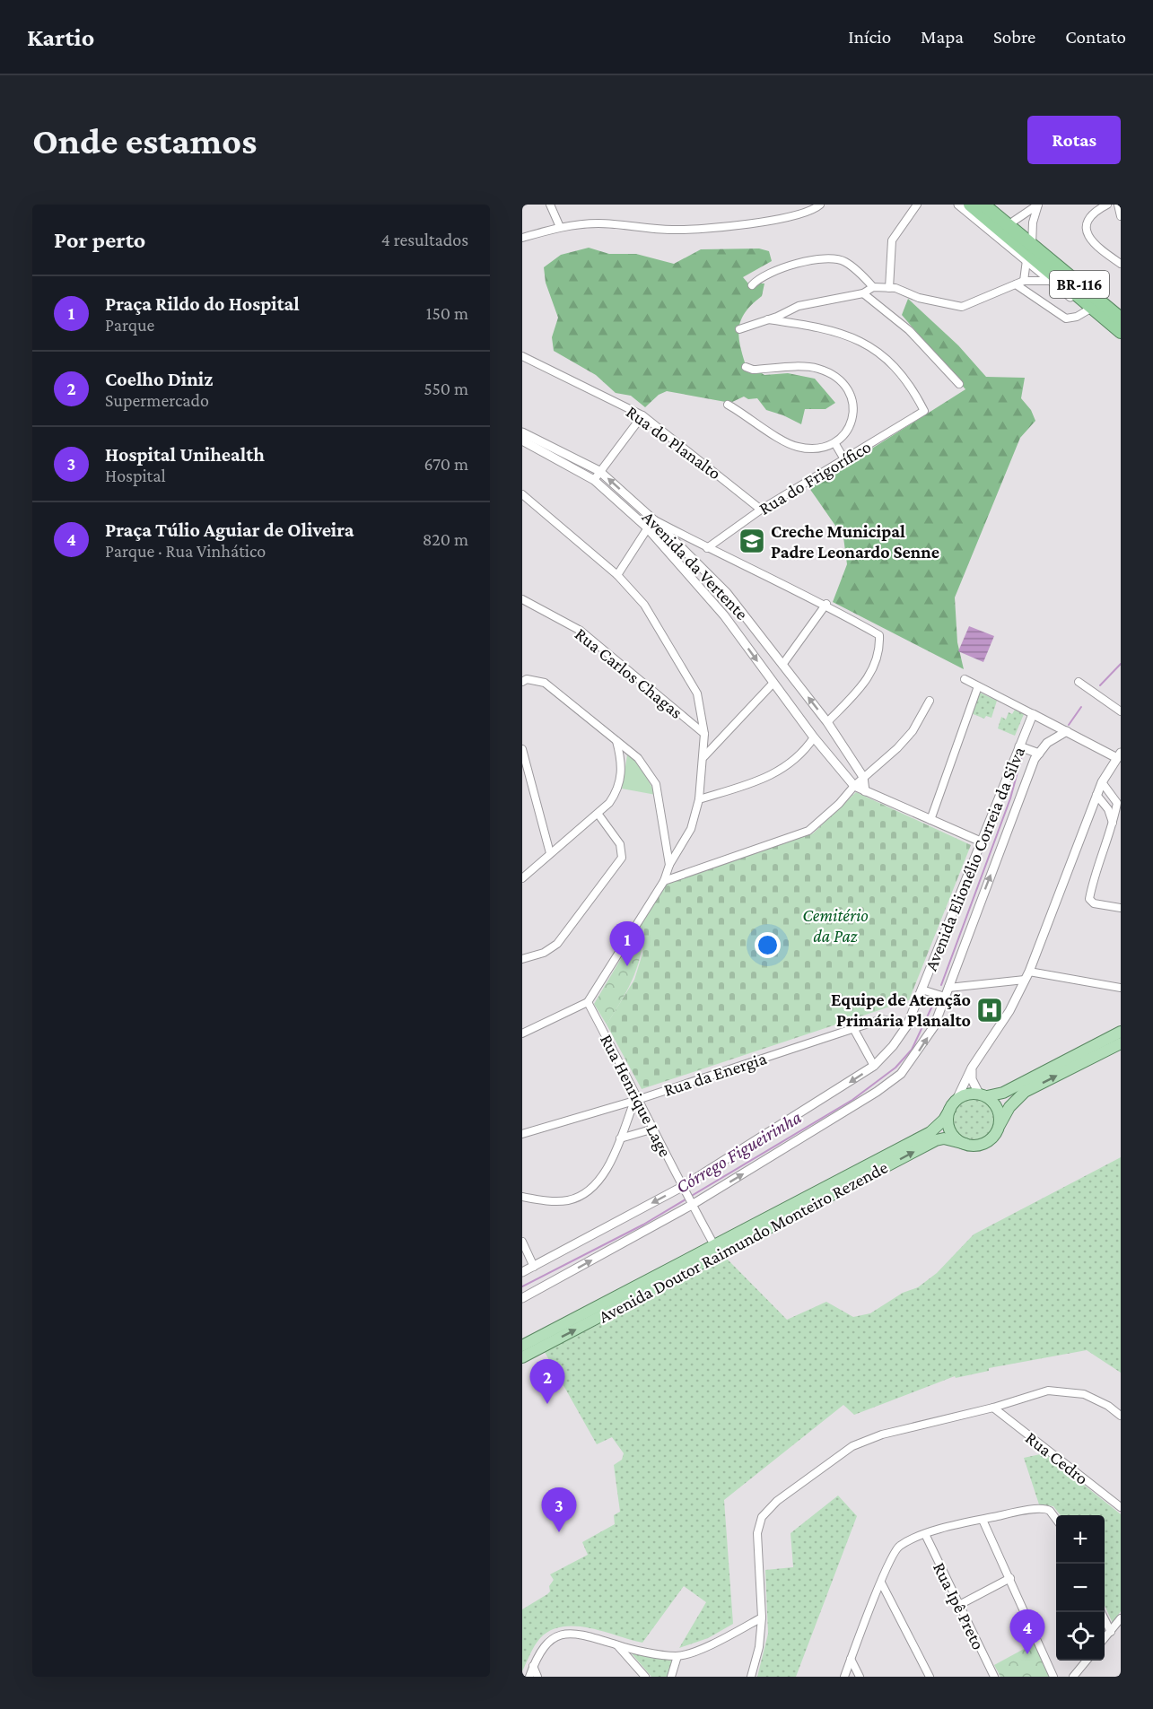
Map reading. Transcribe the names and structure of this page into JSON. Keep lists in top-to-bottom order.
{
  "streets": {
    "highway": ["BR-116"],
    "main road": ["Avenida Doutor Raimundo Monteiro Rezende"],
    "street": [
      "Rua do Planalto",
      "Rua do Frigorífico",
      "Avenida da Vertente",
      "Rua Carlos Chagas",
      "Avenida Elionélio Correia da Silva",
      "Rua da Energia",
      "Rua Henrique Lage",
      "Rua Cedro",
      "Rua Ipê Preto"
    ]
  },
  "crossings": [
    ["Rua do Planalto", "Rua do Frigorífico"],
    ["Avenida da Vertente", "Avenida Elionélio Correia da Silva"],
    ["Avenida Elionélio Correia da Silva", "Rua da Energia"],
    ["Avenida Elionélio Correia da Silva", "Rua Henrique Lage"],
    ["Rua da Energia", "Rua Henrique Lage"],
    ["Rua Henrique Lage", "Avenida Doutor Raimundo Monteiro Rezende"]
  ],
  "water": ["Córrego Figueirinha"],
  "parks": ["Cemitério da Paz"],
  "places": {
    "school or university": ["Creche Municipal Padre Leonardo Senne"],
    "hospital": ["Equipe de Atenção Primária Planalto"]
  },
  "page": {
    "header": "Kartio",
    "nav": [
      "Início",
      "Mapa",
      "Sobre",
      "Contato"
    ],
    "buttons": "Rotas",
    "title": "Onde estamos",
    "heading": ["Por perto", "4 resultados"],
    "list": [
      {
        "mark": "1",
        "name": "Praça Rildo do Hospital",
        "note": "Parque",
        "value": "150 m"
      },
      {
        "mark": "2",
        "name": "Coelho Diniz",
        "note": "Supermercado",
        "value": "550 m"
      },
      {
        "mark": "3",
        "name": "Hospital Unihealth",
        "note": "Hospital",
        "value": "670 m"
      },
      {
        "mark": "4",
        "name": "Praça Túlio Aguiar de Oliveira",
        "note": "Parque · Rua Vinhático",
        "value": "820 m"
      }
    ],
    "pins": [
      "1",
      "2",
      "3",
      "4"
    ],
    "map_buttons": ["+", "−"]
  }
}
